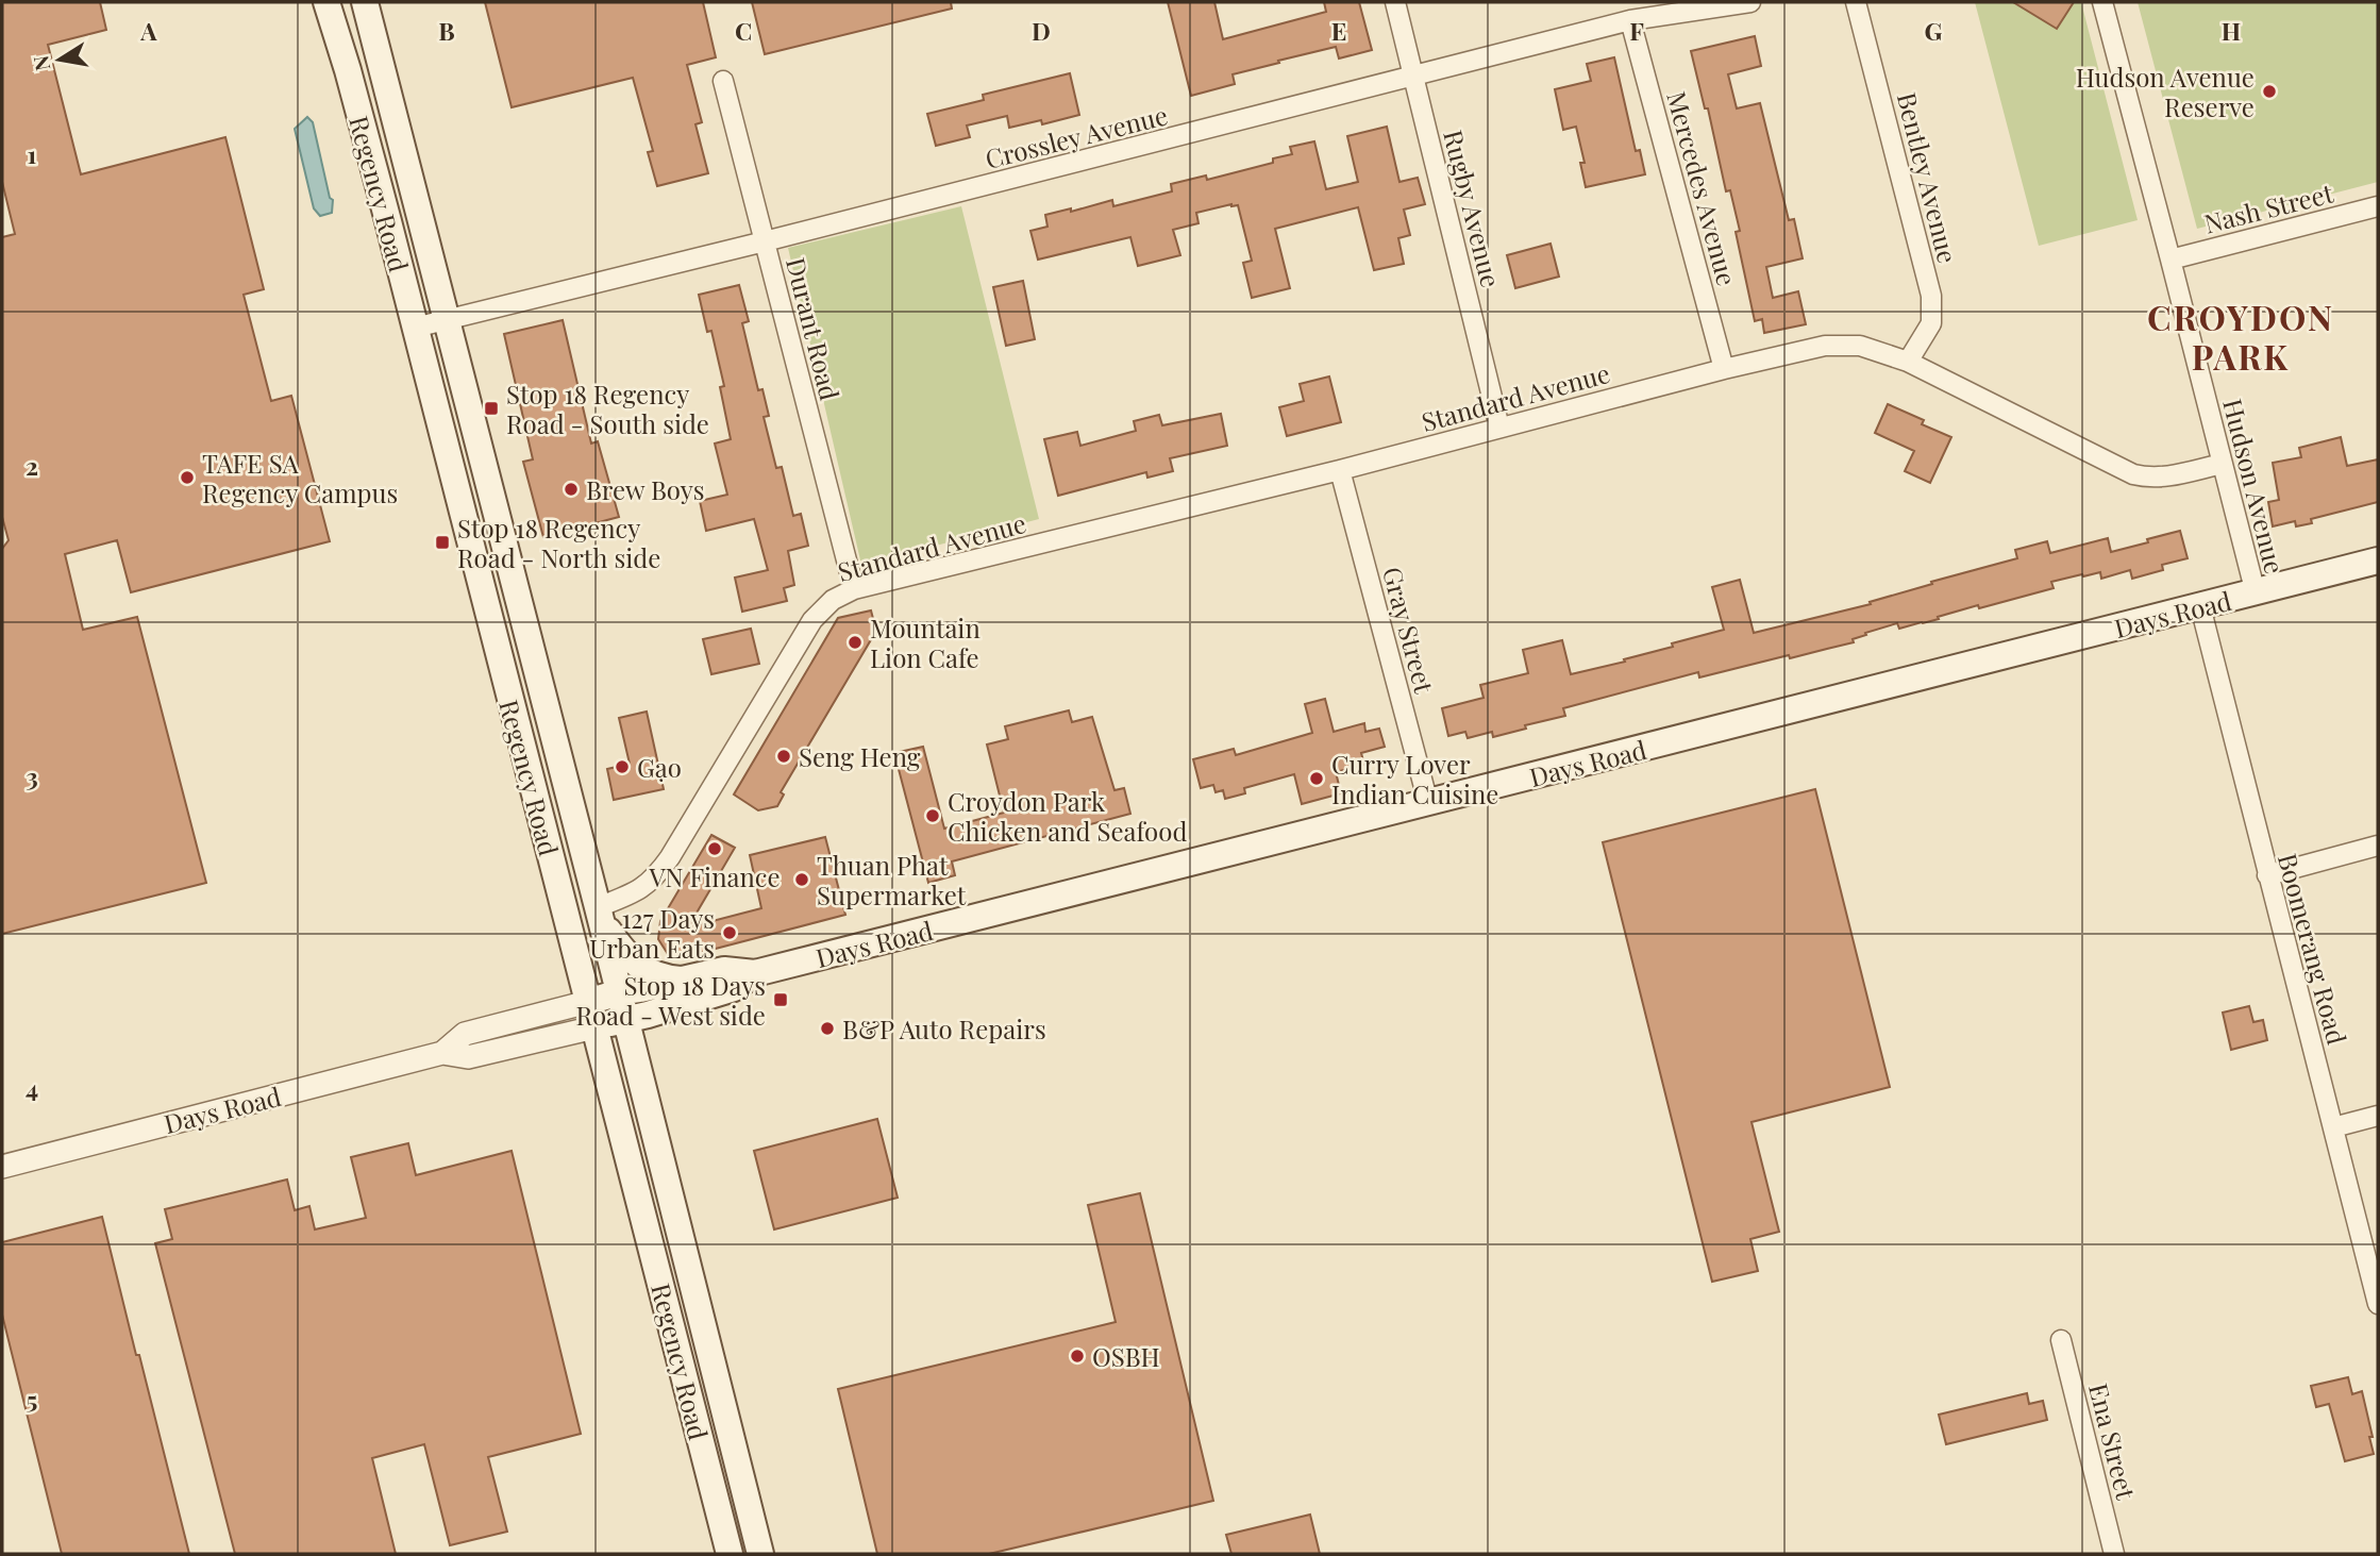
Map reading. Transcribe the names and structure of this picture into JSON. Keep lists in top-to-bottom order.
{
  "streets": {
    "main road": ["Regency Road", "Days Road"],
    "street": [
      "Crossley Avenue",
      "Bentley Avenue",
      "Mercedes Avenue",
      "Nash Street",
      "Rugby Avenue",
      "Durant Road",
      "Standard Avenue",
      "Hudson Avenue",
      "Gray Street",
      "Boomerang Road",
      "Ena Street"
    ]
  },
  "crossings": [
    ["Crossley Avenue", "Mercedes Avenue"],
    ["Crossley Avenue", "Regency Road"],
    ["Crossley Avenue", "Rugby Avenue"],
    ["Crossley Avenue", "Durant Road"],
    ["Bentley Avenue", "Standard Avenue"],
    ["Mercedes Avenue", "Standard Avenue"],
    ["Regency Road", "Standard Avenue"],
    ["Regency Road", "Days Road"],
    ["Nash Street", "Hudson Avenue"],
    ["Rugby Avenue", "Standard Avenue"],
    ["Durant Road", "Standard Avenue"],
    ["Standard Avenue", "Hudson Avenue"],
    ["Standard Avenue", "Gray Street"],
    ["Hudson Avenue", "Days Road"],
    ["Days Road", "Gray Street"],
    ["Days Road", "Boomerang Road"]
  ],
  "districts": ["CROYDON PARK"],
  "places": {
    "other": [
      "Hudson Avenue Reserve",
      "TAFE SA Regency Campus",
      "Brew Boys",
      "Mountain Lion Cafe",
      "Seng Heng",
      "Gạo",
      "Curry Lover Indian Cuisine",
      "Croydon Park Chicken and Seafood",
      "VN Finance",
      "Thuan Phat Supermarket",
      "127 Days Urban Eats",
      "B&P Auto Repairs",
      "OSBH"
    ],
    "transit": ["Stop 18 Regency Road - South side", "Stop 18 Regency Road - North side", "Stop 18 Days Road - West side"]
  },
  "north": "left",
  "grid": {
    "columns": [
      "A",
      "B",
      "C",
      "D",
      "E",
      "F",
      "G",
      "H"
    ],
    "rows": [
      "1",
      "2",
      "3",
      "4",
      "5"
    ]
  }
}
